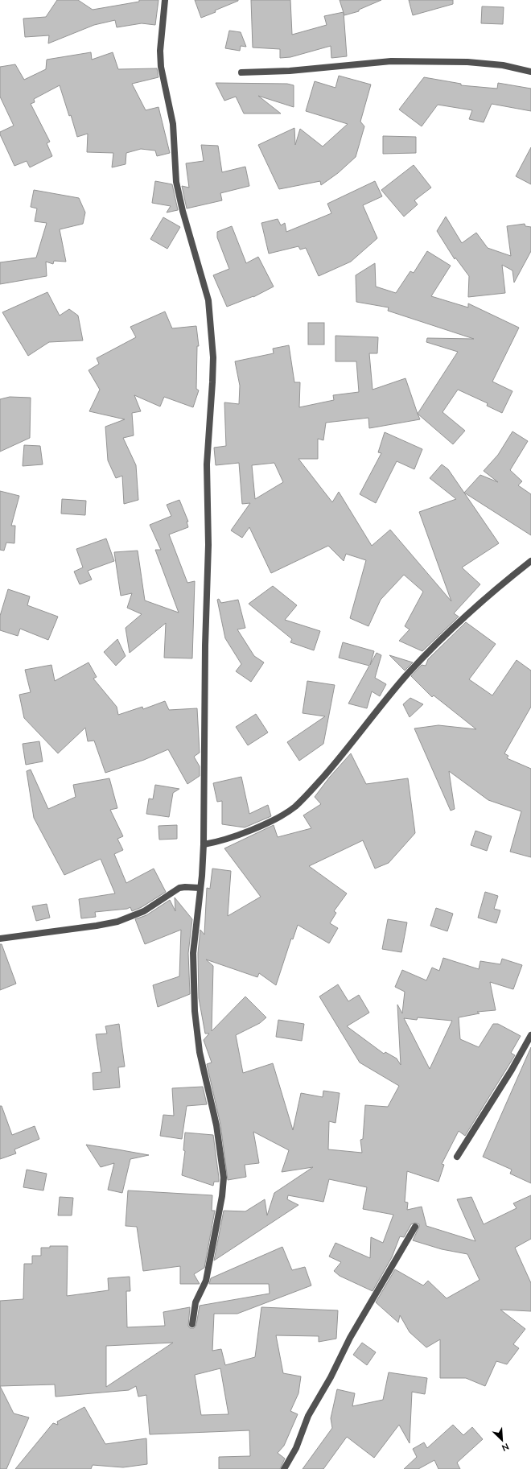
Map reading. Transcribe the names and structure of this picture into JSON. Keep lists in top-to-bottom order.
{
  "north": "bottom right"
}
